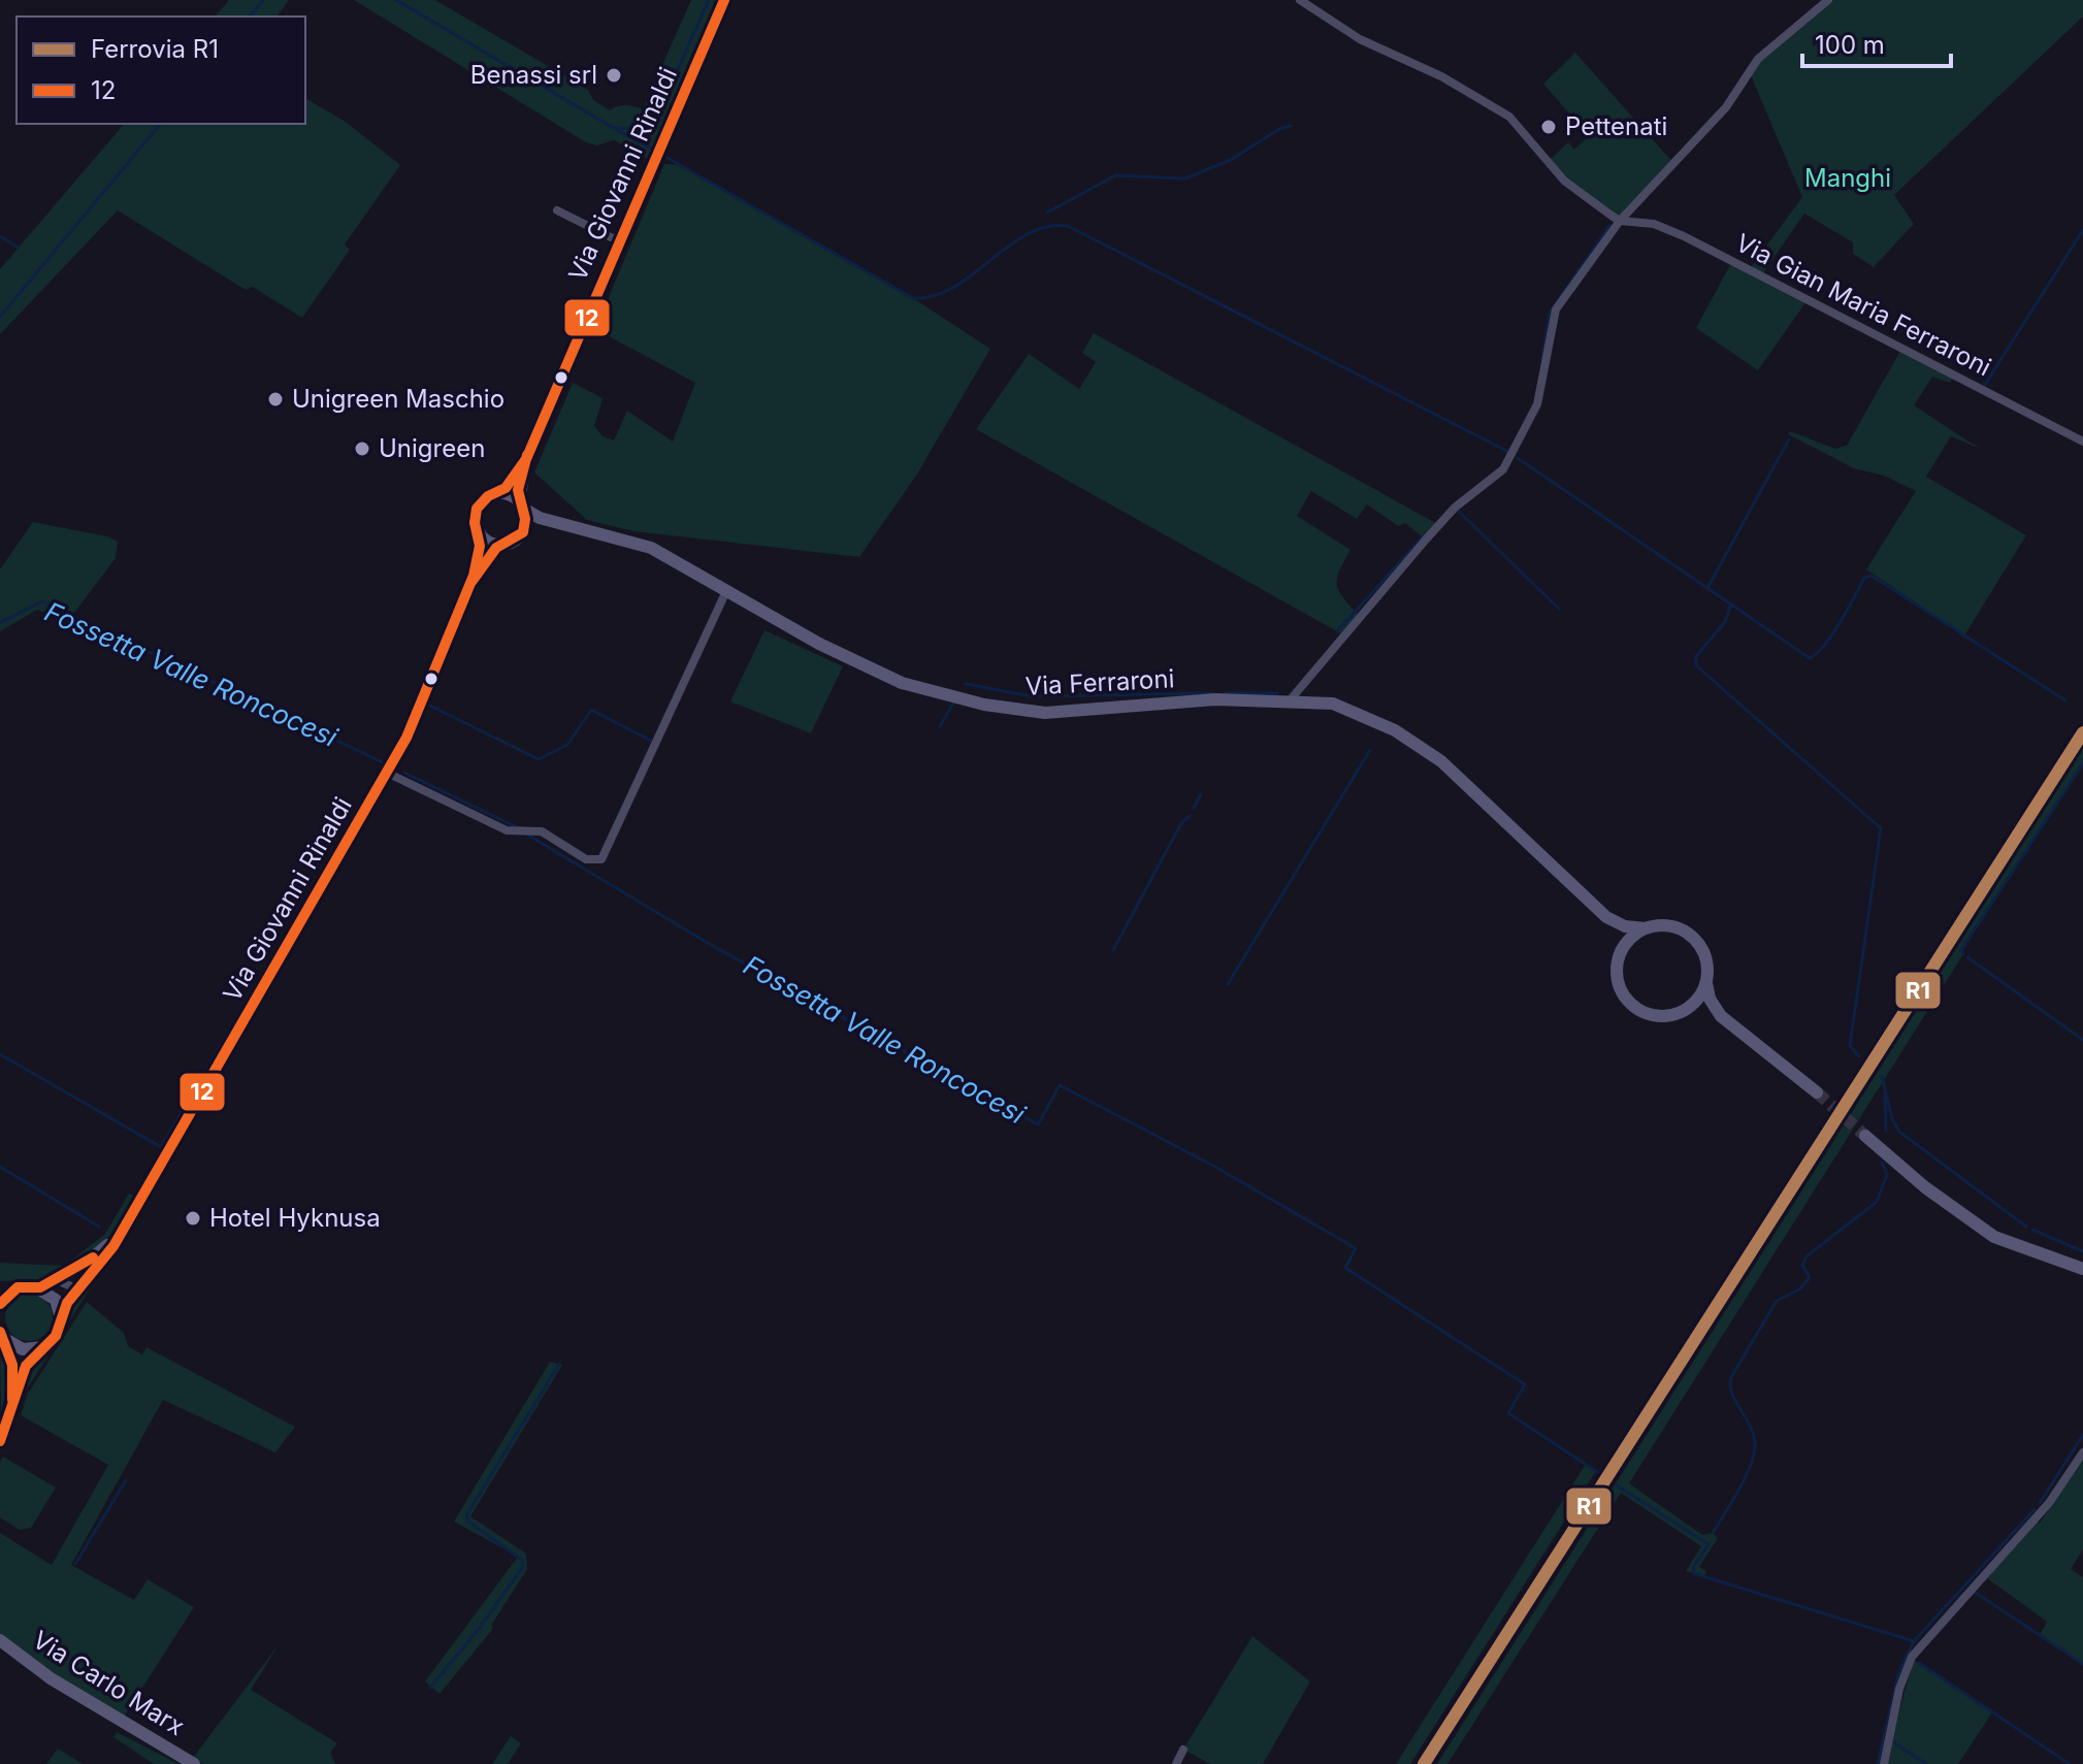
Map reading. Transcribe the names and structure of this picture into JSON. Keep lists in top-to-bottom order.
{
  "streets": {
    "main road": ["Via Giovanni Rinaldi", "Via Ferraroni", "Via Carlo Marx"],
    "street": ["Via Gian Maria Ferraroni"]
  },
  "crossings": [
    ["Via Giovanni Rinaldi", "Via Ferraroni"]
  ],
  "water": ["Fossetta Valle Roncocesi"],
  "parks": ["Manghi"],
  "places": [
    "Benassi srl",
    "Pettenati",
    "Unigreen Maschio",
    "Unigreen",
    "Hotel Hyknusa"
  ],
  "lines": ["transit line 12", "rail line R1"],
  "legend": ["Ferrovia R1", "12"],
  "scale_bar": "100 m"
}
